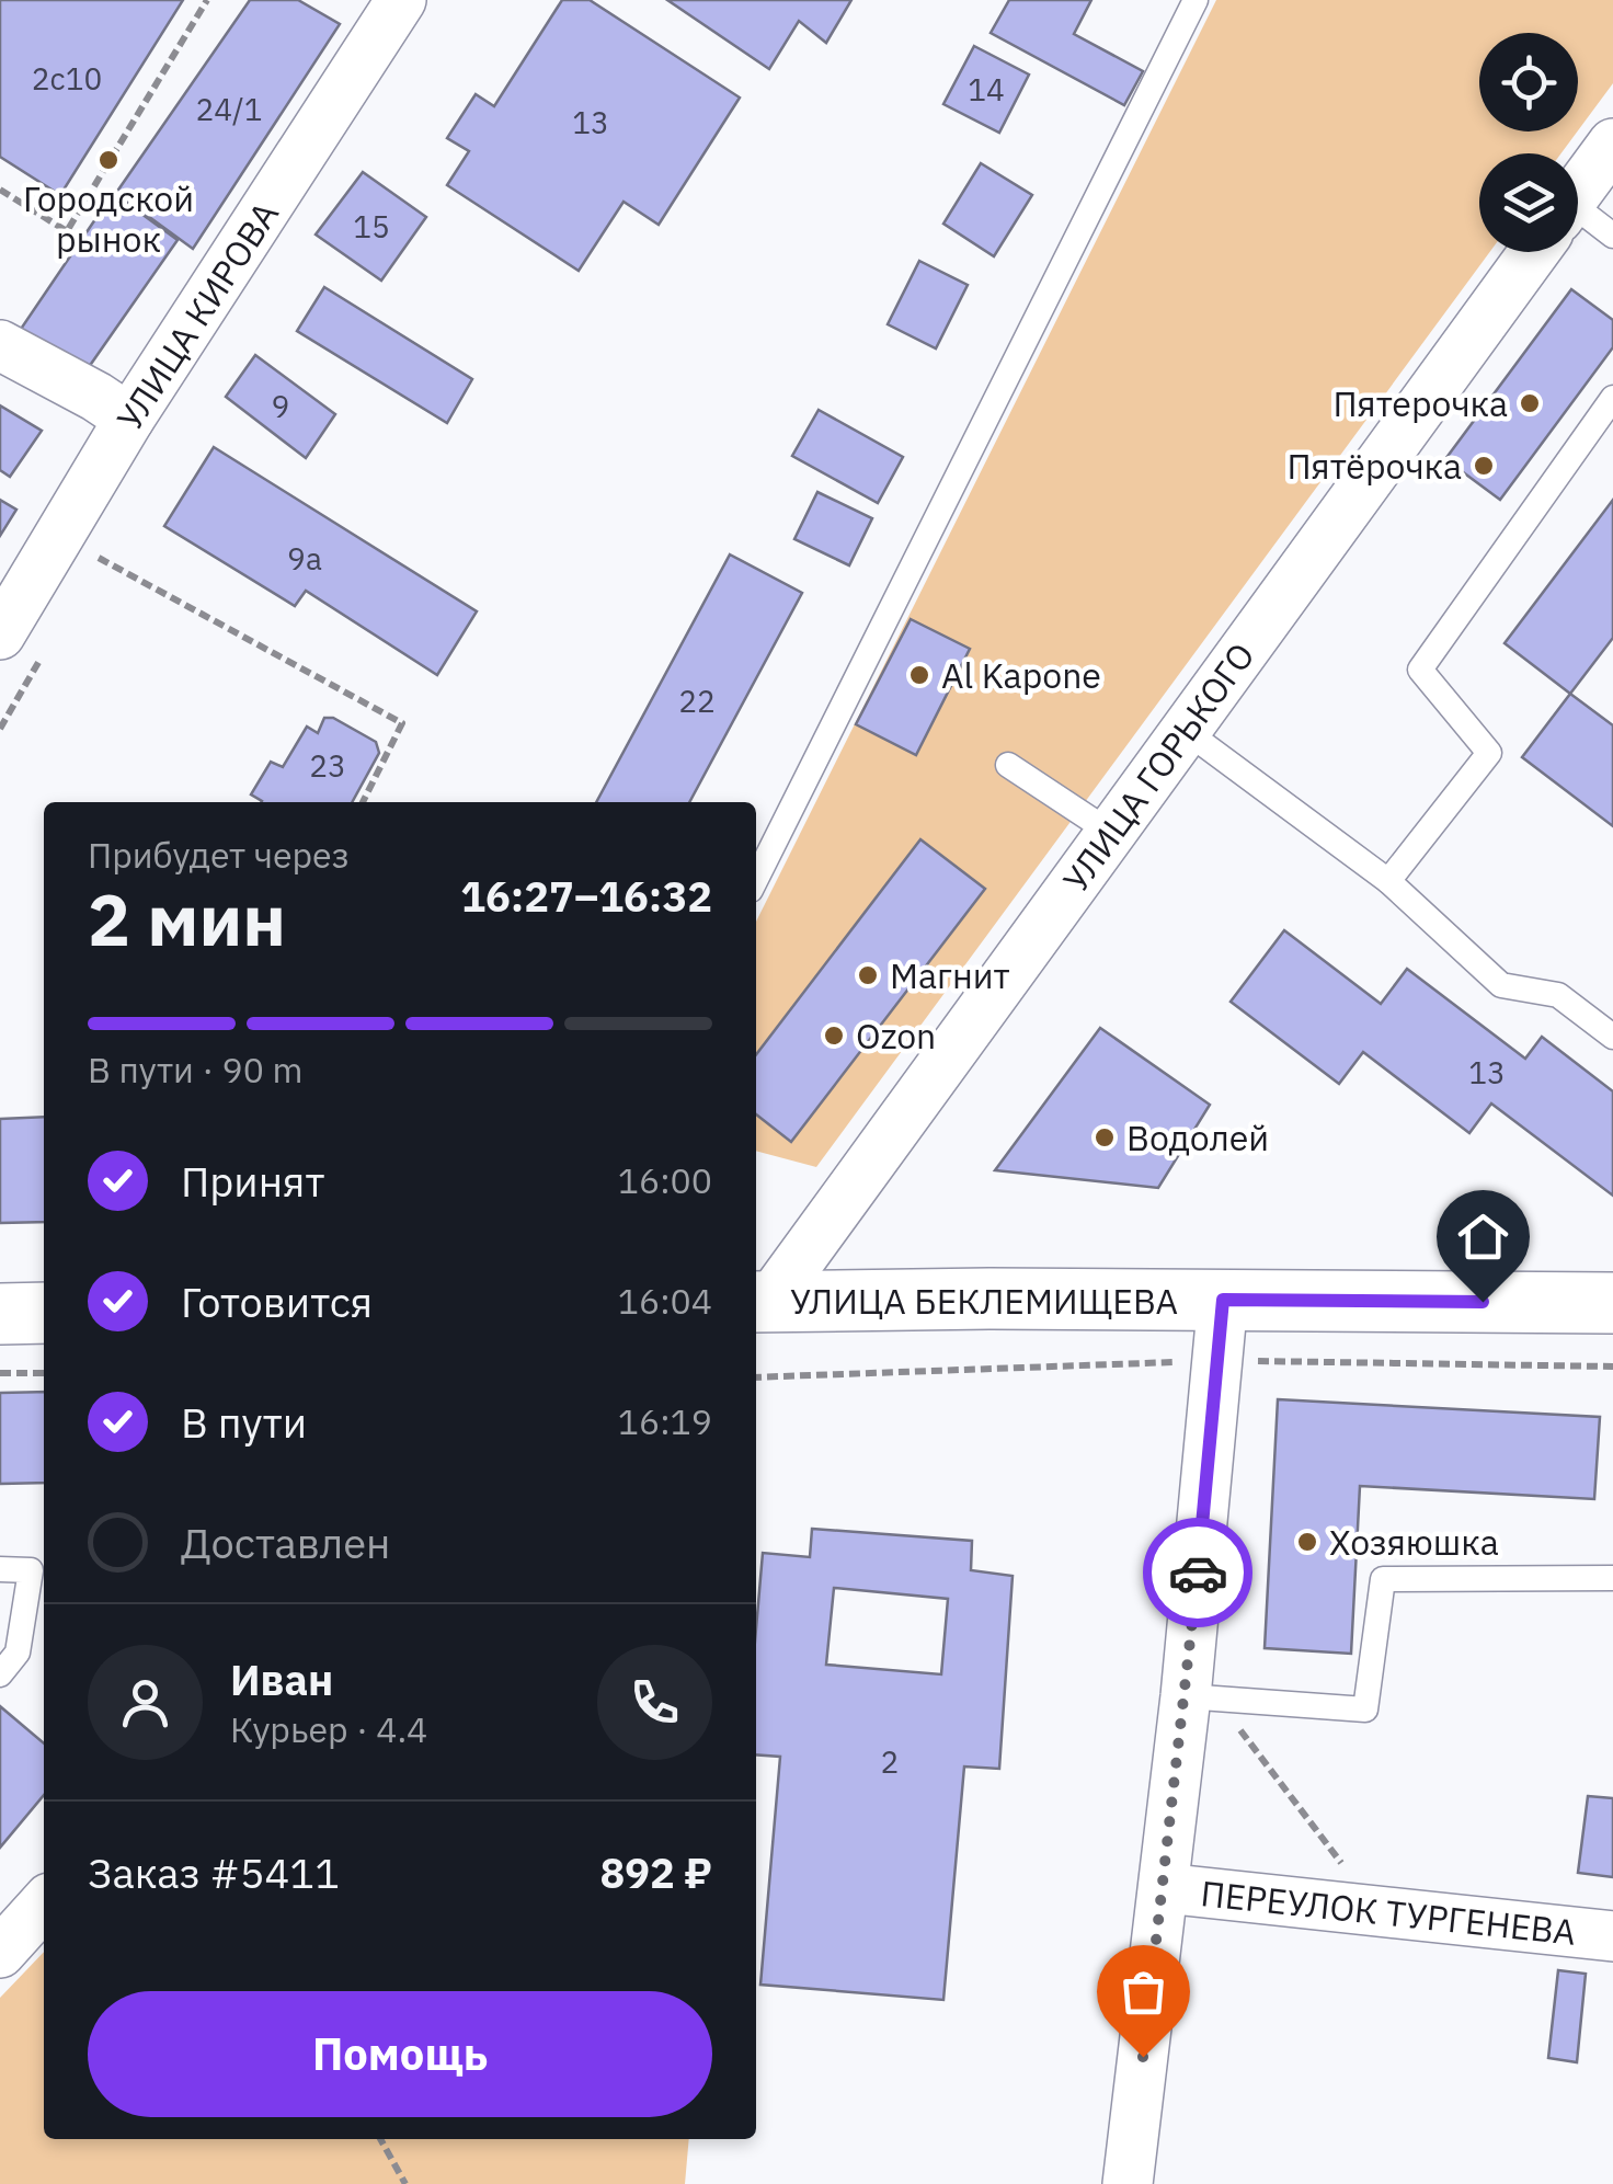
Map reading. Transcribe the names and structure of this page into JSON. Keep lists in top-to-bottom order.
{
  "streets": {
    "main road": ["УЛИЦА БЕКЛЕМИЩЕВА"],
    "street": ["УЛИЦА КИРОВА", "УЛИЦА ГОРЬКОГО", "ПЕРЕУЛОК ТУРГЕНЕВА"]
  },
  "crossings": [
    ["УЛИЦА ГОРЬКОГО", "УЛИЦА БЕКЛЕМИЩЕВА"]
  ],
  "places": [
    "Городской рынок",
    "Пятерочка",
    "Пятёрочка",
    "Al Kapone",
    "Магнит",
    "Ozon",
    "Водолей",
    "Хозяюшка"
  ],
  "house_numbers": [
    "2с10",
    "14",
    "24/1",
    "13",
    "15",
    "9",
    "9а",
    "22",
    "23",
    "13",
    "2"
  ],
  "page": {
    "heading": ["2 мин", "Прибудет через", "16:27–16:32"],
    "panel": [
      "Иван",
      "Курьер · 4.4",
      "Заказ #5411",
      "892 ₽"
    ],
    "bar": "В пути · 90 m",
    "list": [
      ["Принят", "16:00"],
      ["Готовится", "16:04"],
      ["В пути", "16:19"],
      "Доставлен"
    ],
    "buttons": "Помощь"
  }
}
